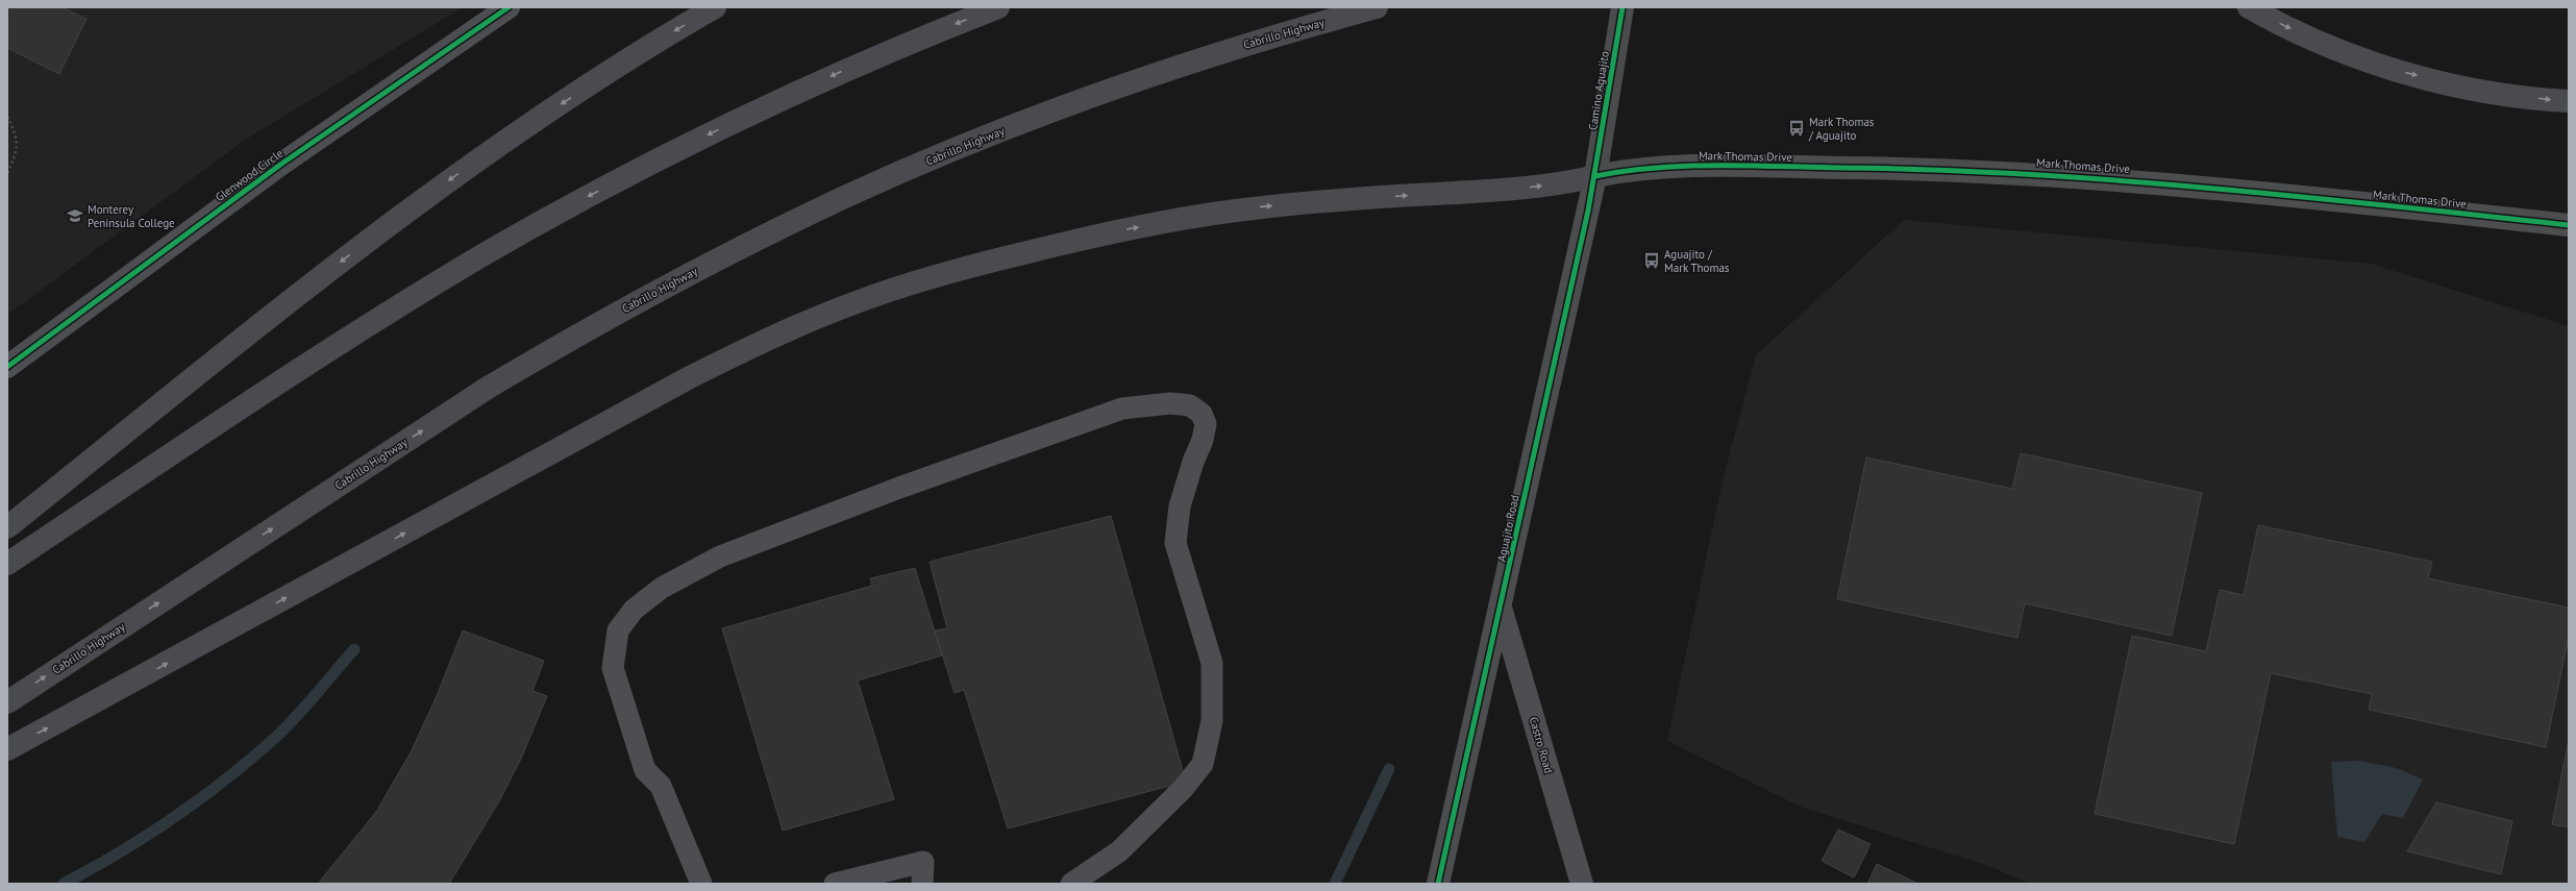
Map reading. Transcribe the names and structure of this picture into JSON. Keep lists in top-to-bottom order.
{
  "streets": {
    "highway": ["Cabrillo Highway"],
    "main road": ["Camino Aguajito"],
    "street": [
      "Mark Thomas Drive",
      "Glenwood Circle",
      "Aguajito Road",
      "Castro Road"
    ]
  },
  "crossings": [
    ["Camino Aguajito", "Mark Thomas Drive"],
    ["Camino Aguajito", "Aguajito Road"],
    ["Mark Thomas Drive", "Aguajito Road"],
    ["Aguajito Road", "Castro Road"]
  ],
  "places": {
    "bus stop": ["Mark Thomas / Aguajito", "Aguajito / Mark Thomas"],
    "school or university": ["Monterey Peninsula College"]
  }
}
